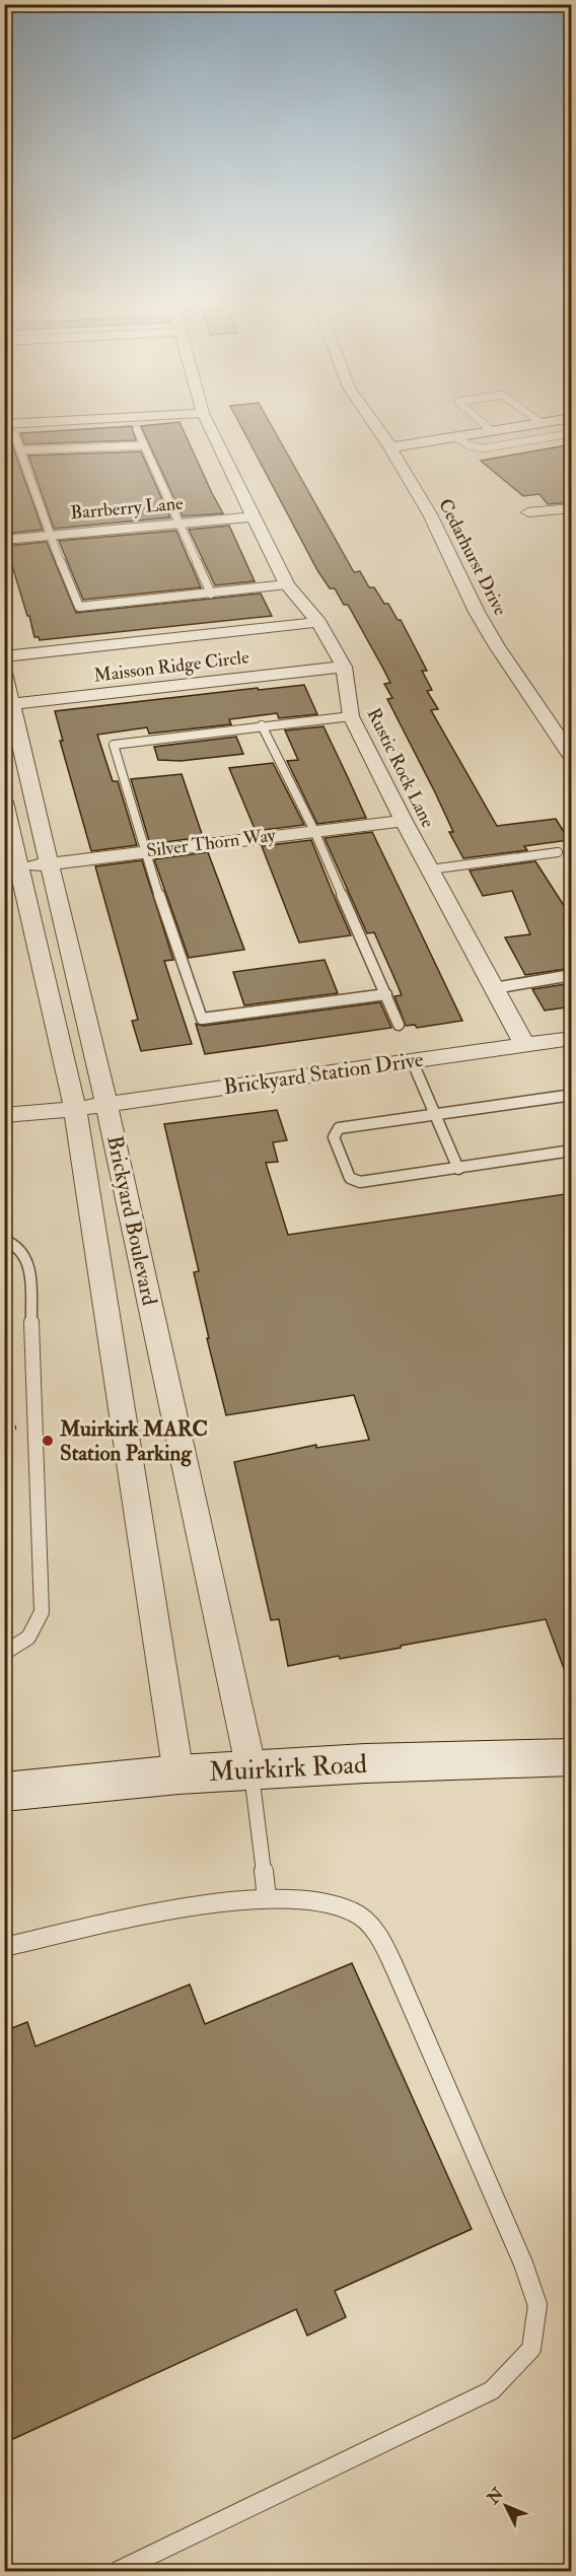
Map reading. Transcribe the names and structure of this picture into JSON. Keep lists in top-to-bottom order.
{
  "streets": {
    "main road": ["Muirkirk Road"],
    "street": [
      "Barrberry Lane",
      "Cedarhurst Drive",
      "Maisson Ridge Circle",
      "Rustic Rock Lane",
      "Silver Thorn Way",
      "Brickyard Station Drive",
      "Brickyard Boulevard"
    ]
  },
  "crossings": [
    ["Barrberry Lane", "Rustic Rock Lane"],
    ["Maisson Ridge Circle", "Rustic Rock Lane"],
    ["Maisson Ridge Circle", "Brickyard Boulevard"],
    ["Rustic Rock Lane", "Silver Thorn Way"],
    ["Rustic Rock Lane", "Brickyard Station Drive"],
    ["Silver Thorn Way", "Brickyard Boulevard"],
    ["Brickyard Station Drive", "Brickyard Boulevard"],
    ["Brickyard Boulevard", "Muirkirk Road"]
  ],
  "places": ["Muirkirk MARC Station Parking"],
  "north": "top left"
}
